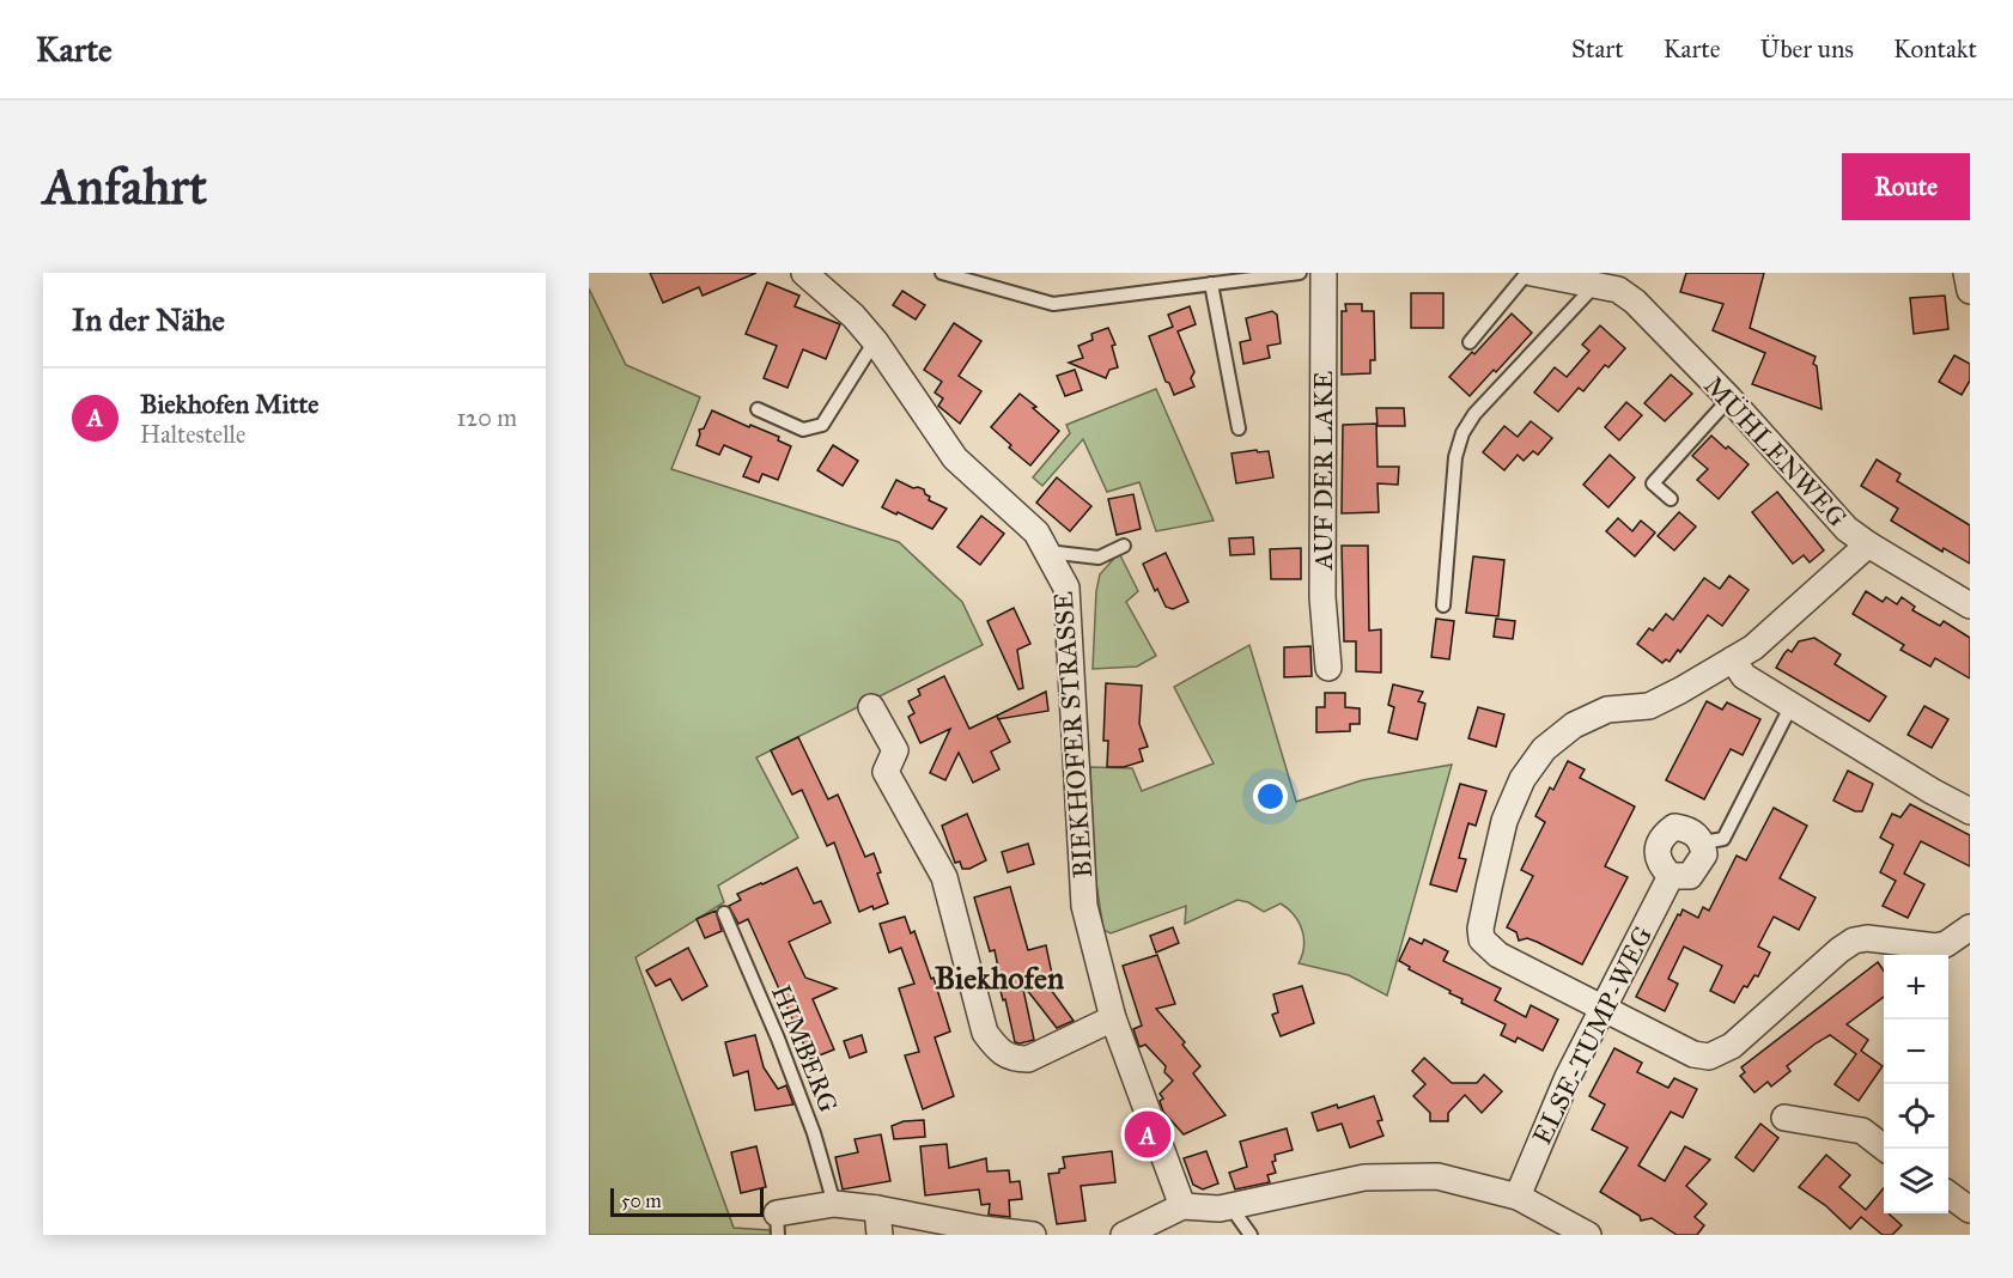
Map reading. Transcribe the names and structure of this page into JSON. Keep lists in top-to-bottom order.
{
  "streets": {
    "street": [
      "MÜHLENWEG",
      "AUF DER LAKE",
      "BIEKHOFER STRASSE",
      "ELSE-TUMP-WEG"
    ],
    "lane": ["HIMBERG"]
  },
  "districts": ["Biekhofen"],
  "scale_bar": "50 m",
  "page": {
    "header": "Karte",
    "nav": [
      "Start",
      "Karte",
      "Über uns",
      "Kontakt"
    ],
    "buttons": "Route",
    "title": "Anfahrt",
    "heading": "In der Nähe",
    "list": [
      {
        "mark": "A",
        "name": "Biekhofen Mitte",
        "note": "Haltestelle",
        "value": "120 m"
      }
    ],
    "map_buttons": ["+", "−"],
    "pins": "A",
    "scale": "50 m"
  }
}
